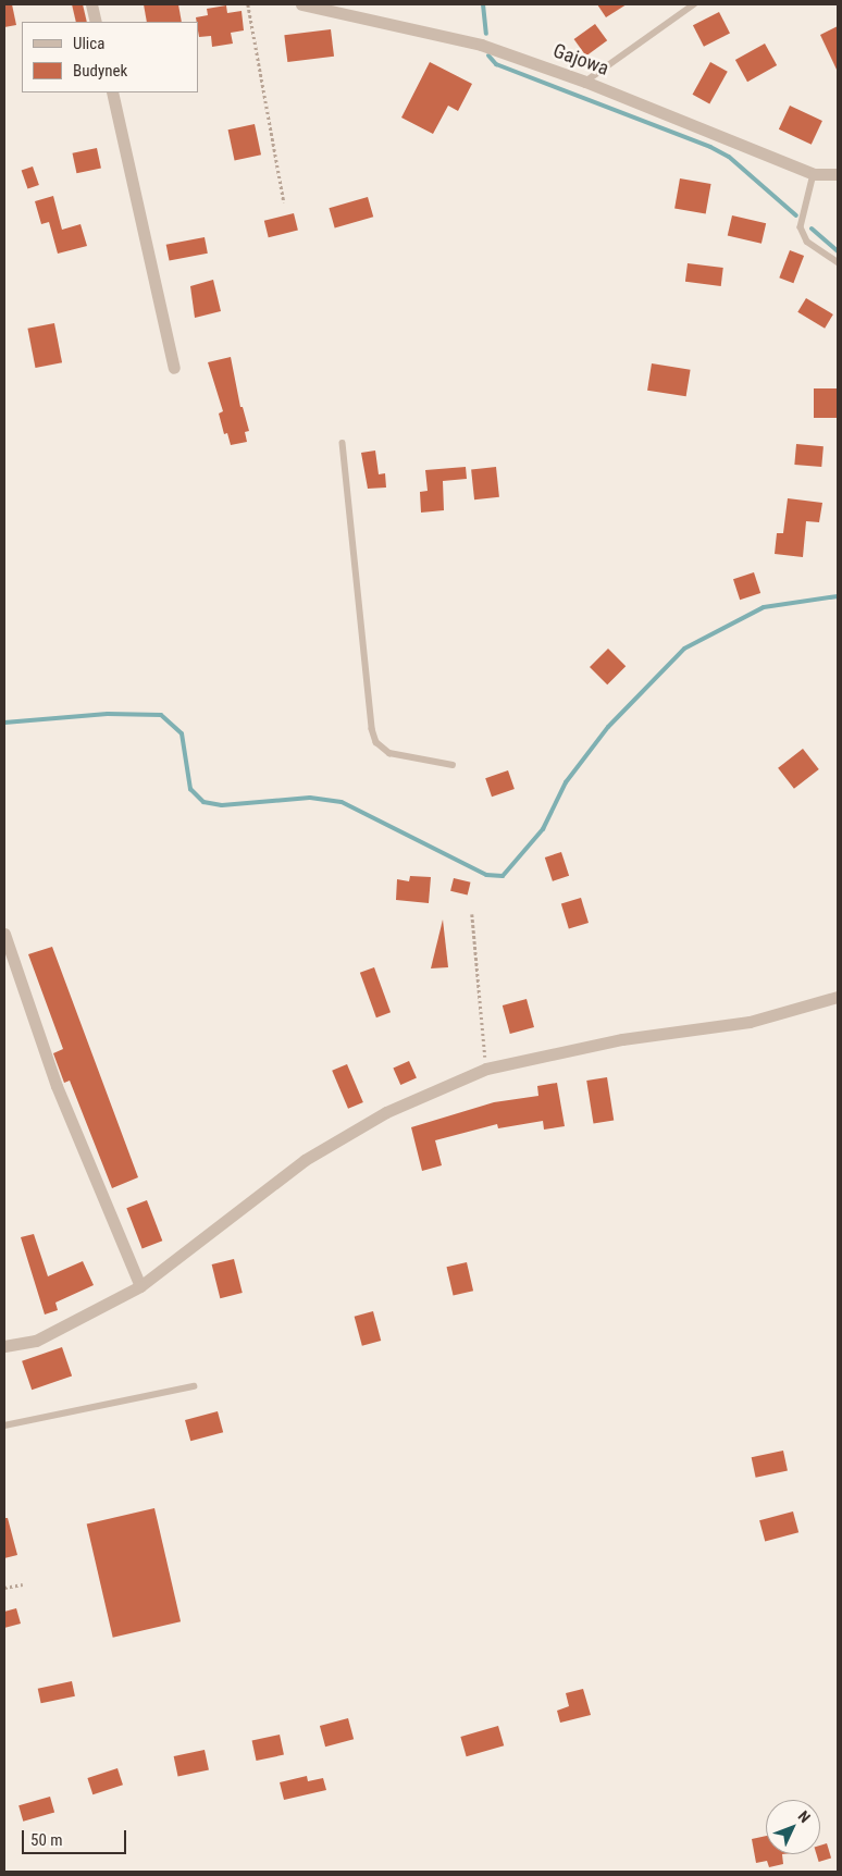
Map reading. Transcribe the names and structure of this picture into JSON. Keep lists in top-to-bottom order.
{
  "streets": {
    "street": ["Gajowa"]
  },
  "legend": ["Ulica", "Budynek"],
  "scale_bar": "50 m",
  "north": "top right"
}
